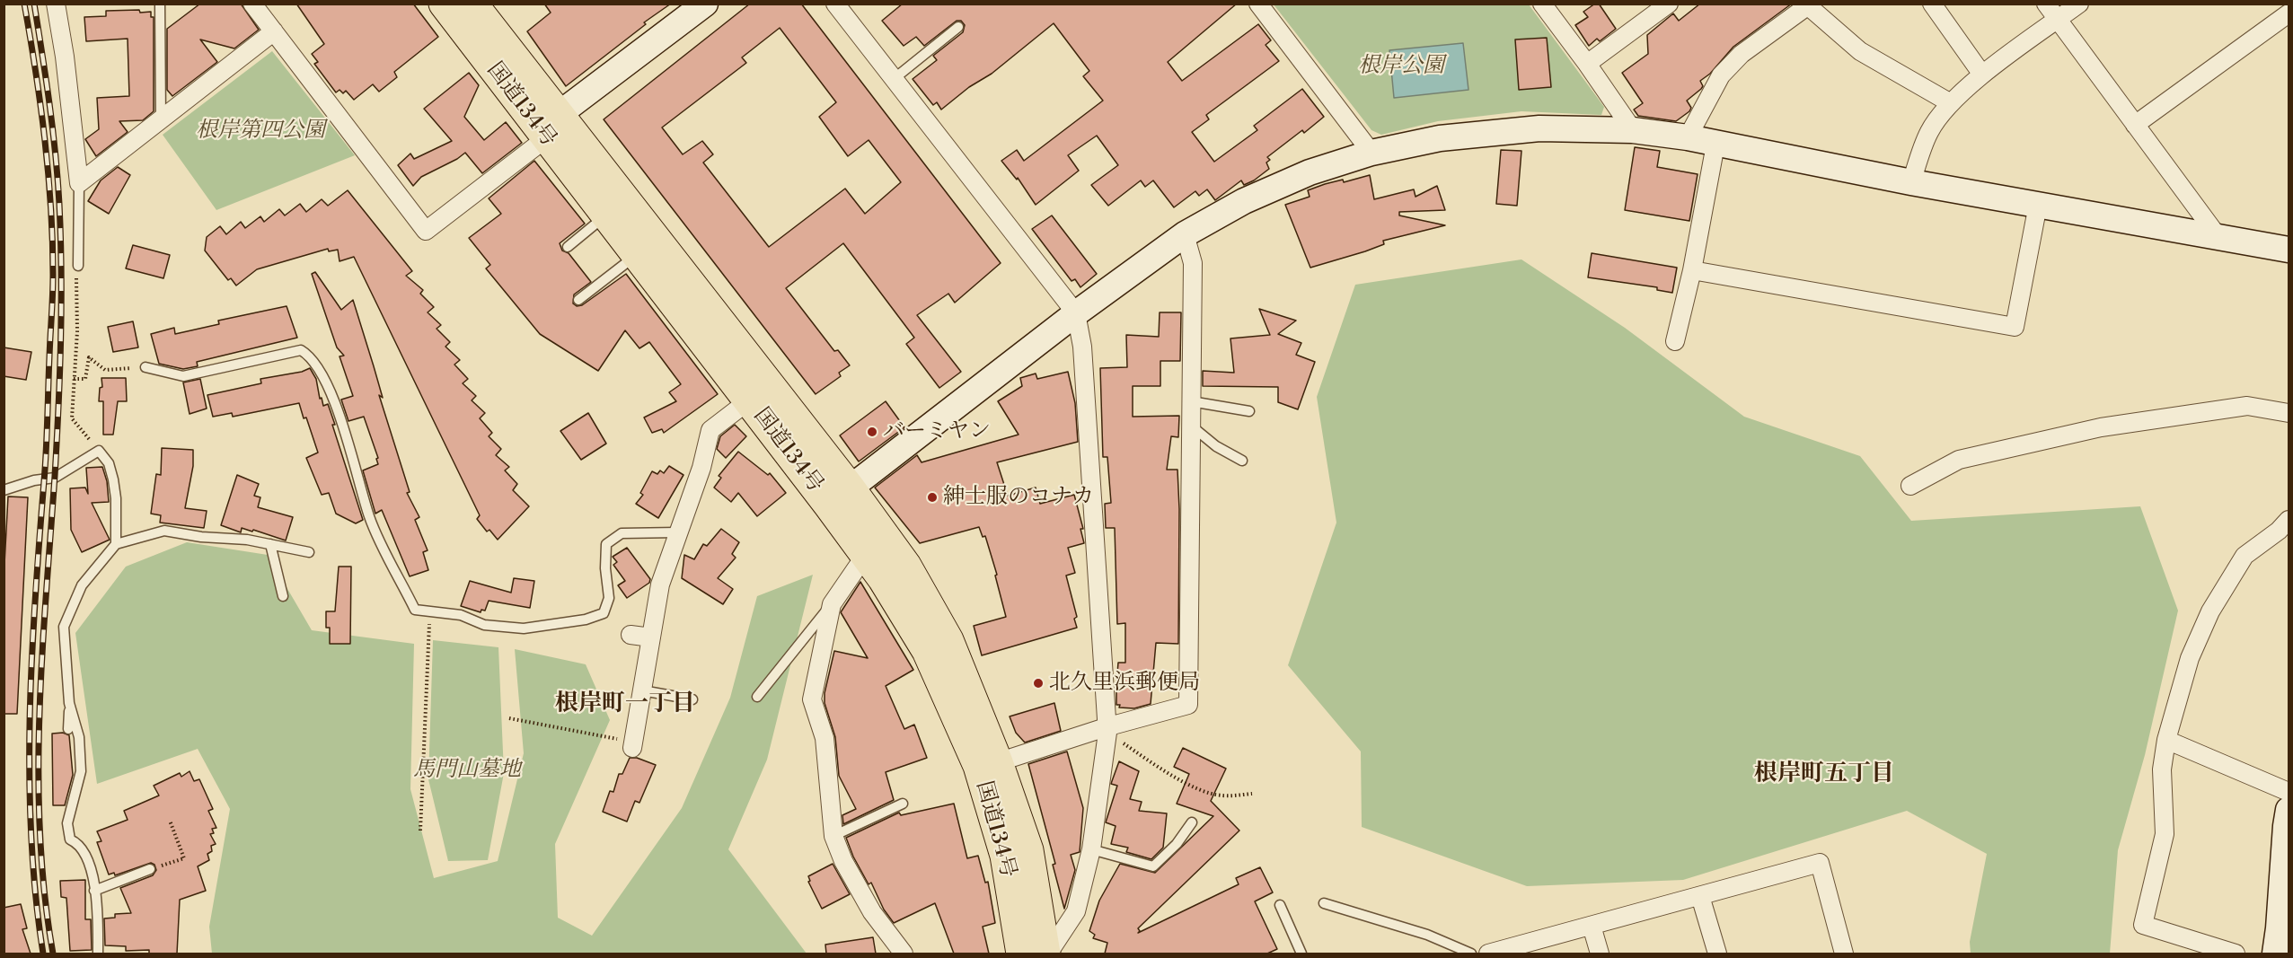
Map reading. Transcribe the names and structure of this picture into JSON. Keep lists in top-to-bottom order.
{
  "streets": {
    "highway": ["国道134号"]
  },
  "districts": ["根岸町一丁目", "根岸町五丁目"],
  "parks": ["根岸公園", "根岸第四公園", "馬門山墓地"],
  "places": ["バーミヤン", "紳士服のコナカ", "北久里浜郵便局"]
}
